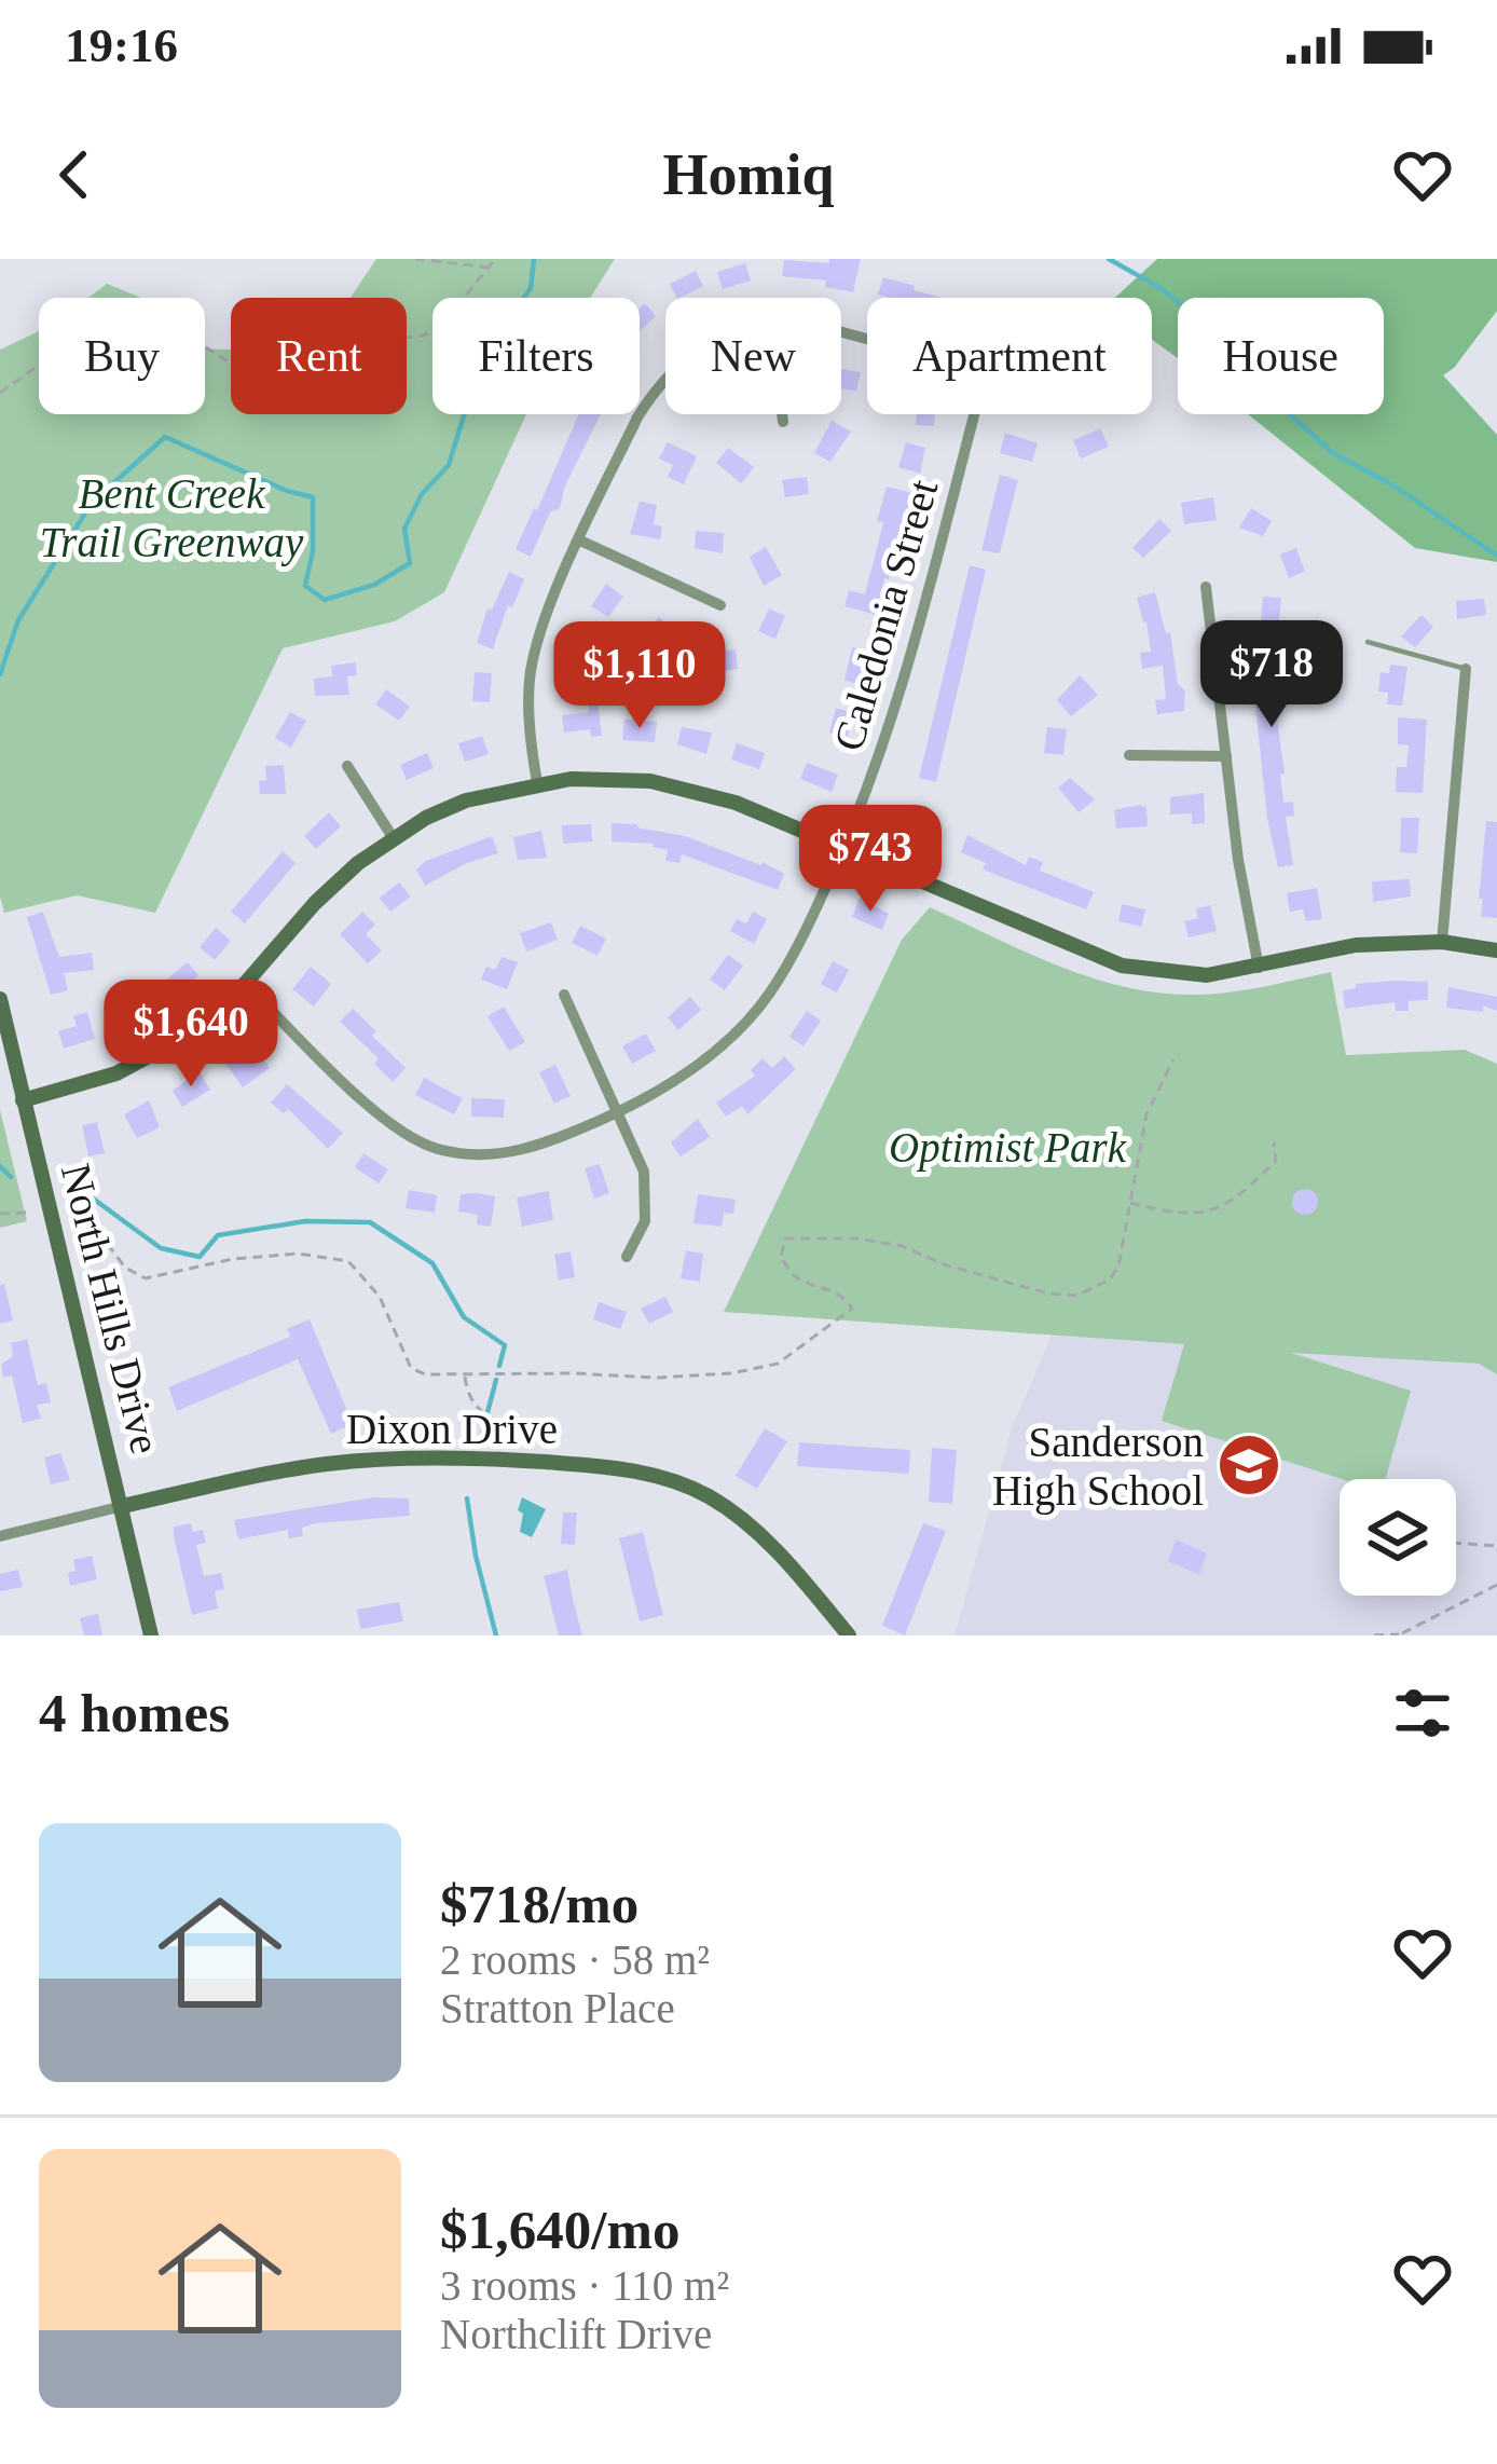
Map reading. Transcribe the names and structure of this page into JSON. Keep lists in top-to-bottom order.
{
  "streets": {
    "street": ["Caledonia Street", "North Hills Drive", "Dixon Drive"]
  },
  "crossings": [
    ["North Hills Drive", "Dixon Drive"]
  ],
  "parks": ["Bent Creek Trail Greenway", "Optimist Park"],
  "places": {
    "school or university": ["Sanderson High School"]
  },
  "page": {
    "status": "19:16",
    "header": "Homiq",
    "chip": [
      "Buy",
      "Rent",
      "Filters",
      "New",
      "Apartment",
      "House"
    ],
    "price": [
      "$718",
      "$1,110",
      "$743",
      "$1,640"
    ],
    "heading": "4 homes",
    "list": [
      {
        "name": "$718/mo",
        "note": "2 rooms · 58 m² · Stratton Place"
      },
      {
        "name": "$1,640/mo",
        "note": "3 rooms · 110 m² · Northclift Drive"
      }
    ]
  }
}
